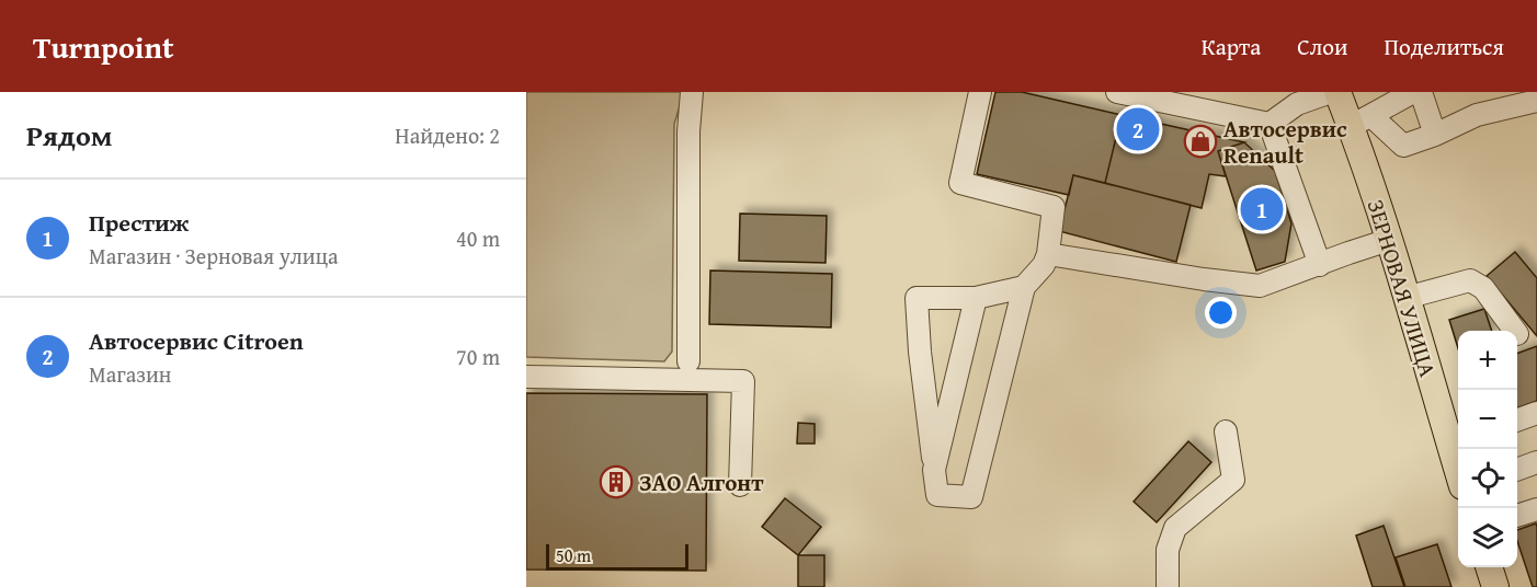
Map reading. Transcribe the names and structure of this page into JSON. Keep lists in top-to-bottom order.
{
  "streets": {
    "main road": ["ЗЕРНОВАЯ УЛИЦА"]
  },
  "places": {
    "shop": ["Автосервис Renault"],
    "building": ["ЗАО Алгонт"]
  },
  "scale_bar": "50 m",
  "page": {
    "header": "Turnpoint",
    "nav": ["Карта", "Слои", "Поделиться"],
    "heading": ["Рядом", "Найдено: 2"],
    "pins": ["2", "1"],
    "list": [
      {
        "mark": "1",
        "name": "Престиж",
        "note": "Магазин · Зерновая улица",
        "value": "40 m"
      },
      {
        "mark": "2",
        "name": "Автосервис Citroen",
        "note": "Магазин",
        "value": "70 m"
      }
    ],
    "map_buttons": ["+", "−"],
    "scale": "50 m"
  }
}
